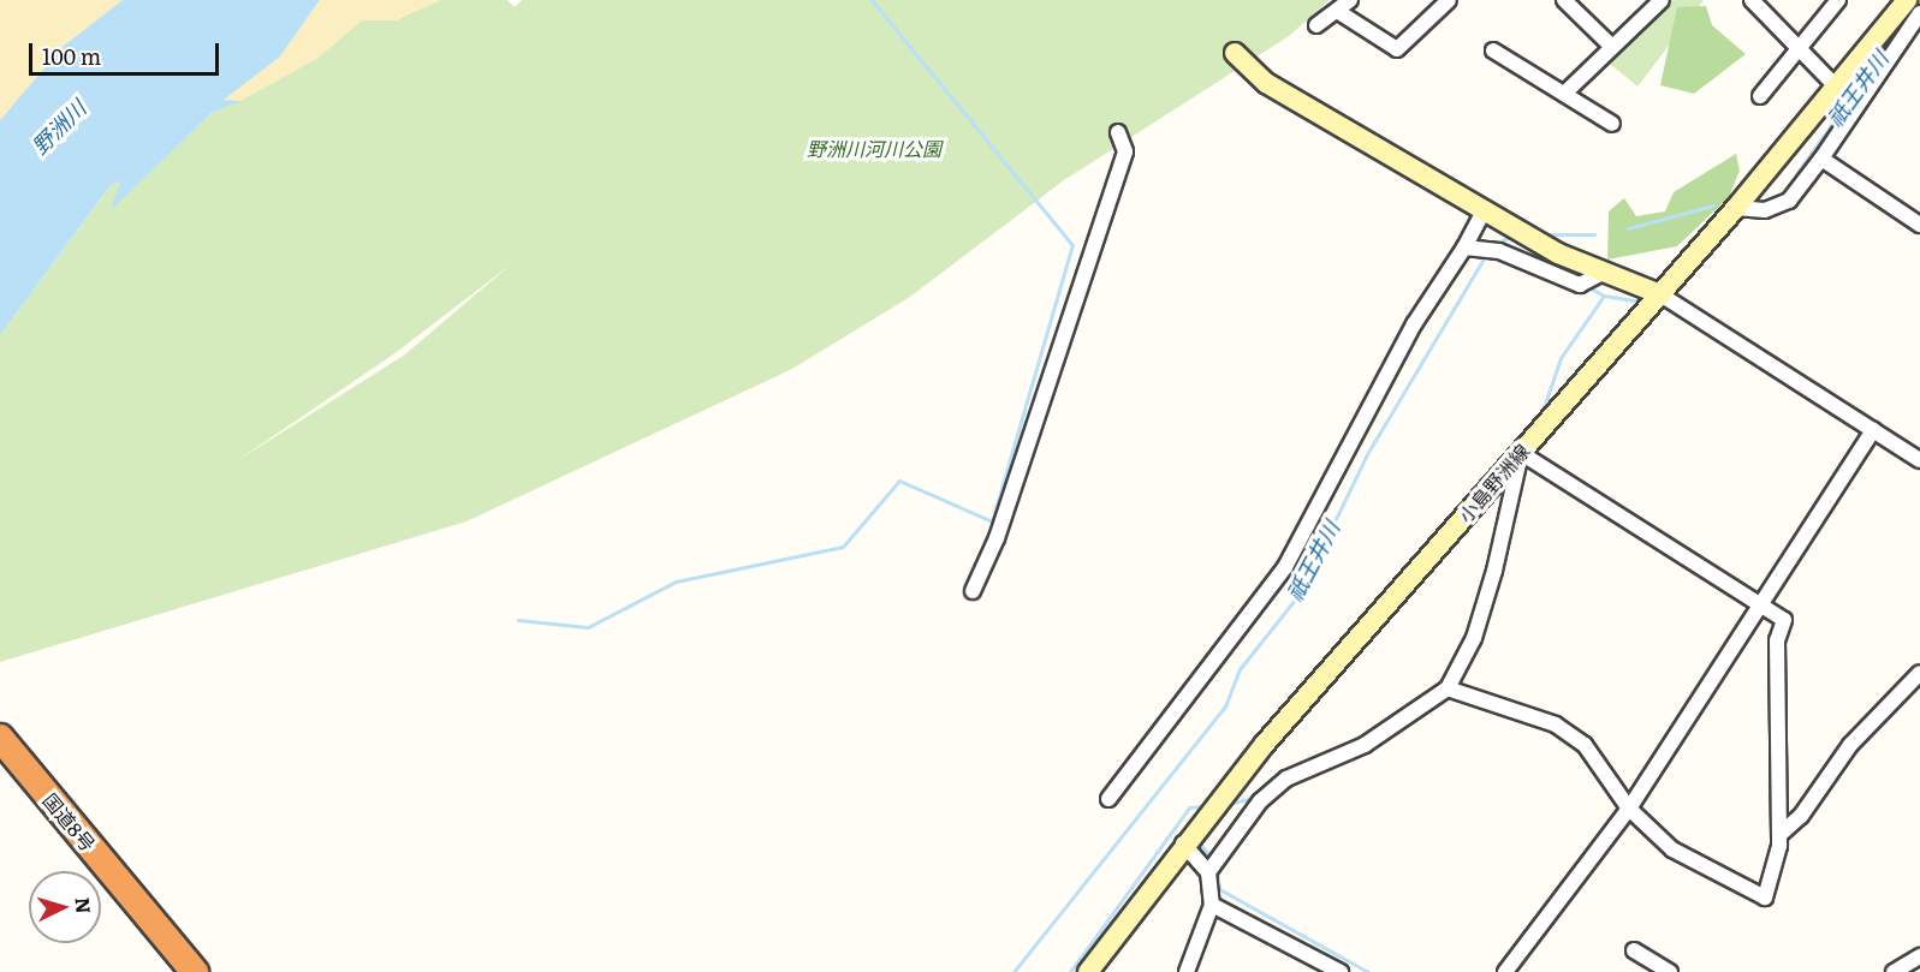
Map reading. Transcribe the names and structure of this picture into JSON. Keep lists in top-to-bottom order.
{
  "streets": {
    "highway": ["国道8号"],
    "main road": ["小島野洲線"]
  },
  "water": ["祇王井川", "野洲川"],
  "parks": ["野洲川河川公園"],
  "scale_bar": "100 m",
  "north": "right"
}
